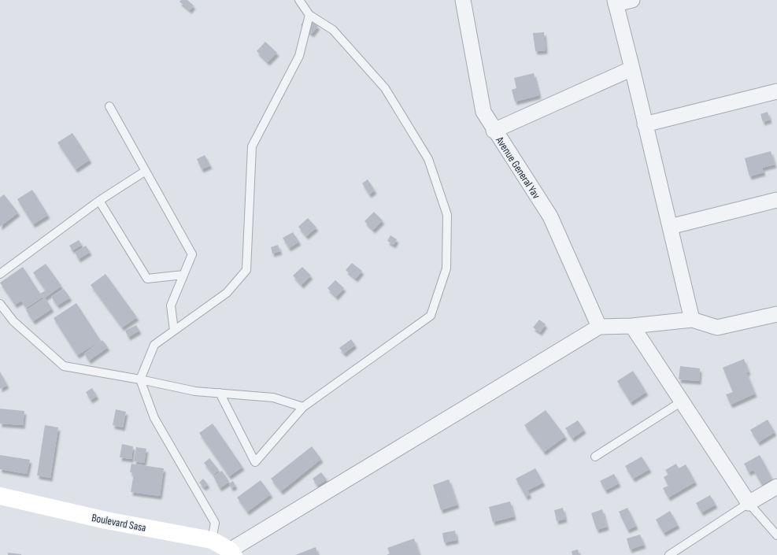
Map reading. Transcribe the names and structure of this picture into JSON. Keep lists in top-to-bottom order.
{
  "streets": {
    "street": ["Avenue General Yav", "Boulevard Sasa"]
  }
}
